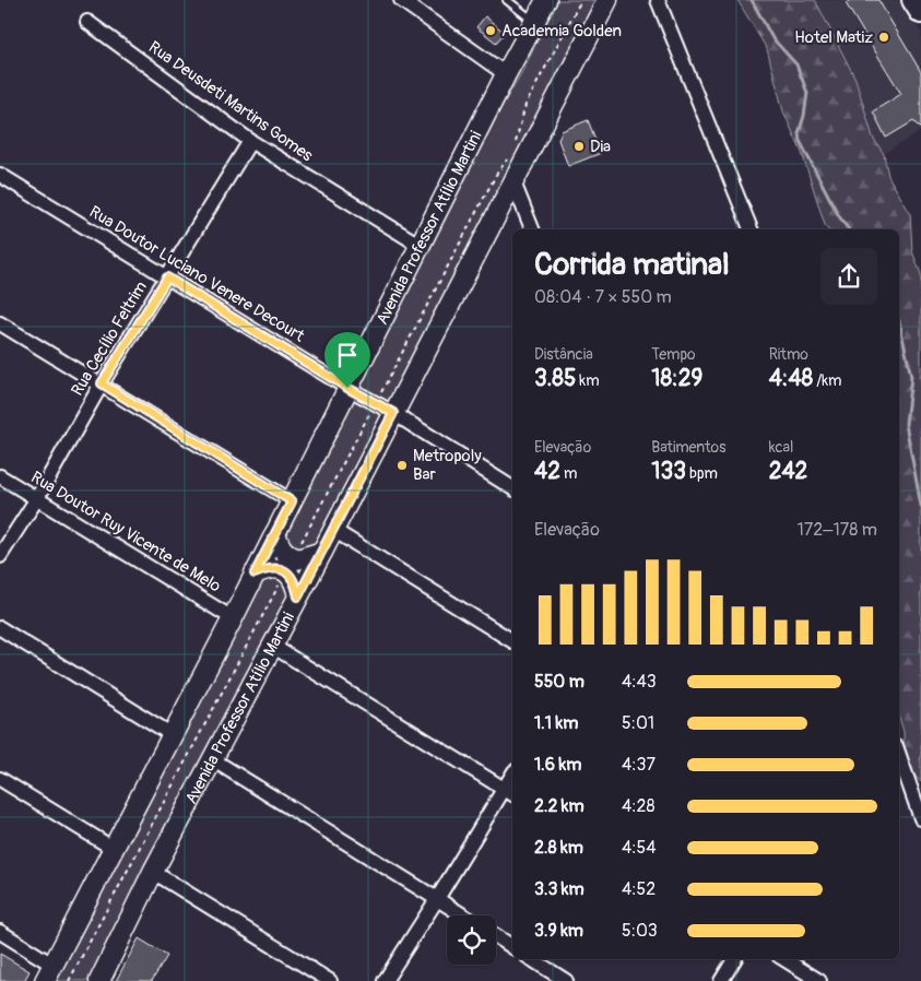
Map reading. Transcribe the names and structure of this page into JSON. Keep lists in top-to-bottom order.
{
  "streets": {
    "main road": ["Avenida Professor Atílio Martini"],
    "street": [
      "Rua Deusdeti Martins Gomes",
      "Rua Doutor Luciano Venere Decourt",
      "Rua Cecílio Feltrim",
      "Rua Doutor Ruy Vicente de Melo"
    ]
  },
  "crossings": [
    ["Rua Deusdeti Martins Gomes", "Rua Cecílio Feltrim"],
    ["Avenida Professor Atílio Martini", "Rua Doutor Luciano Venere Decourt"],
    ["Avenida Professor Atílio Martini", "Rua Doutor Ruy Vicente de Melo"],
    ["Rua Doutor Luciano Venere Decourt", "Rua Cecílio Feltrim"],
    ["Rua Cecílio Feltrim", "Rua Doutor Ruy Vicente de Melo"]
  ],
  "places": [
    "Academia Golden",
    "Hotel Matiz",
    "Dia",
    "Metropoly Bar"
  ],
  "page": {
    "heading": ["Corrida matinal", "08:04 · 7 × 550 m"],
    "stats": [
      ["Distância", "3.85 km"],
      ["Tempo", "18:29"],
      ["Ritmo", "4:48 /km"],
      ["Elevação", "42 m"],
      ["Batimentos", "133 bpm"],
      ["kcal", "242"]
    ],
    "chart": ["Elevação", "172–178 m"],
    "list": [
      {
        "name": "550 m",
        "note": "4:43"
      },
      {
        "name": "1.1 km",
        "note": "5:01"
      },
      {
        "name": "1.6 km",
        "note": "4:37"
      },
      {
        "name": "2.2 km",
        "note": "4:28"
      },
      {
        "name": "2.8 km",
        "note": "4:54"
      },
      {
        "name": "3.3 km",
        "note": "4:52"
      },
      {
        "name": "3.9 km",
        "note": "5:03"
      }
    ]
  }
}
